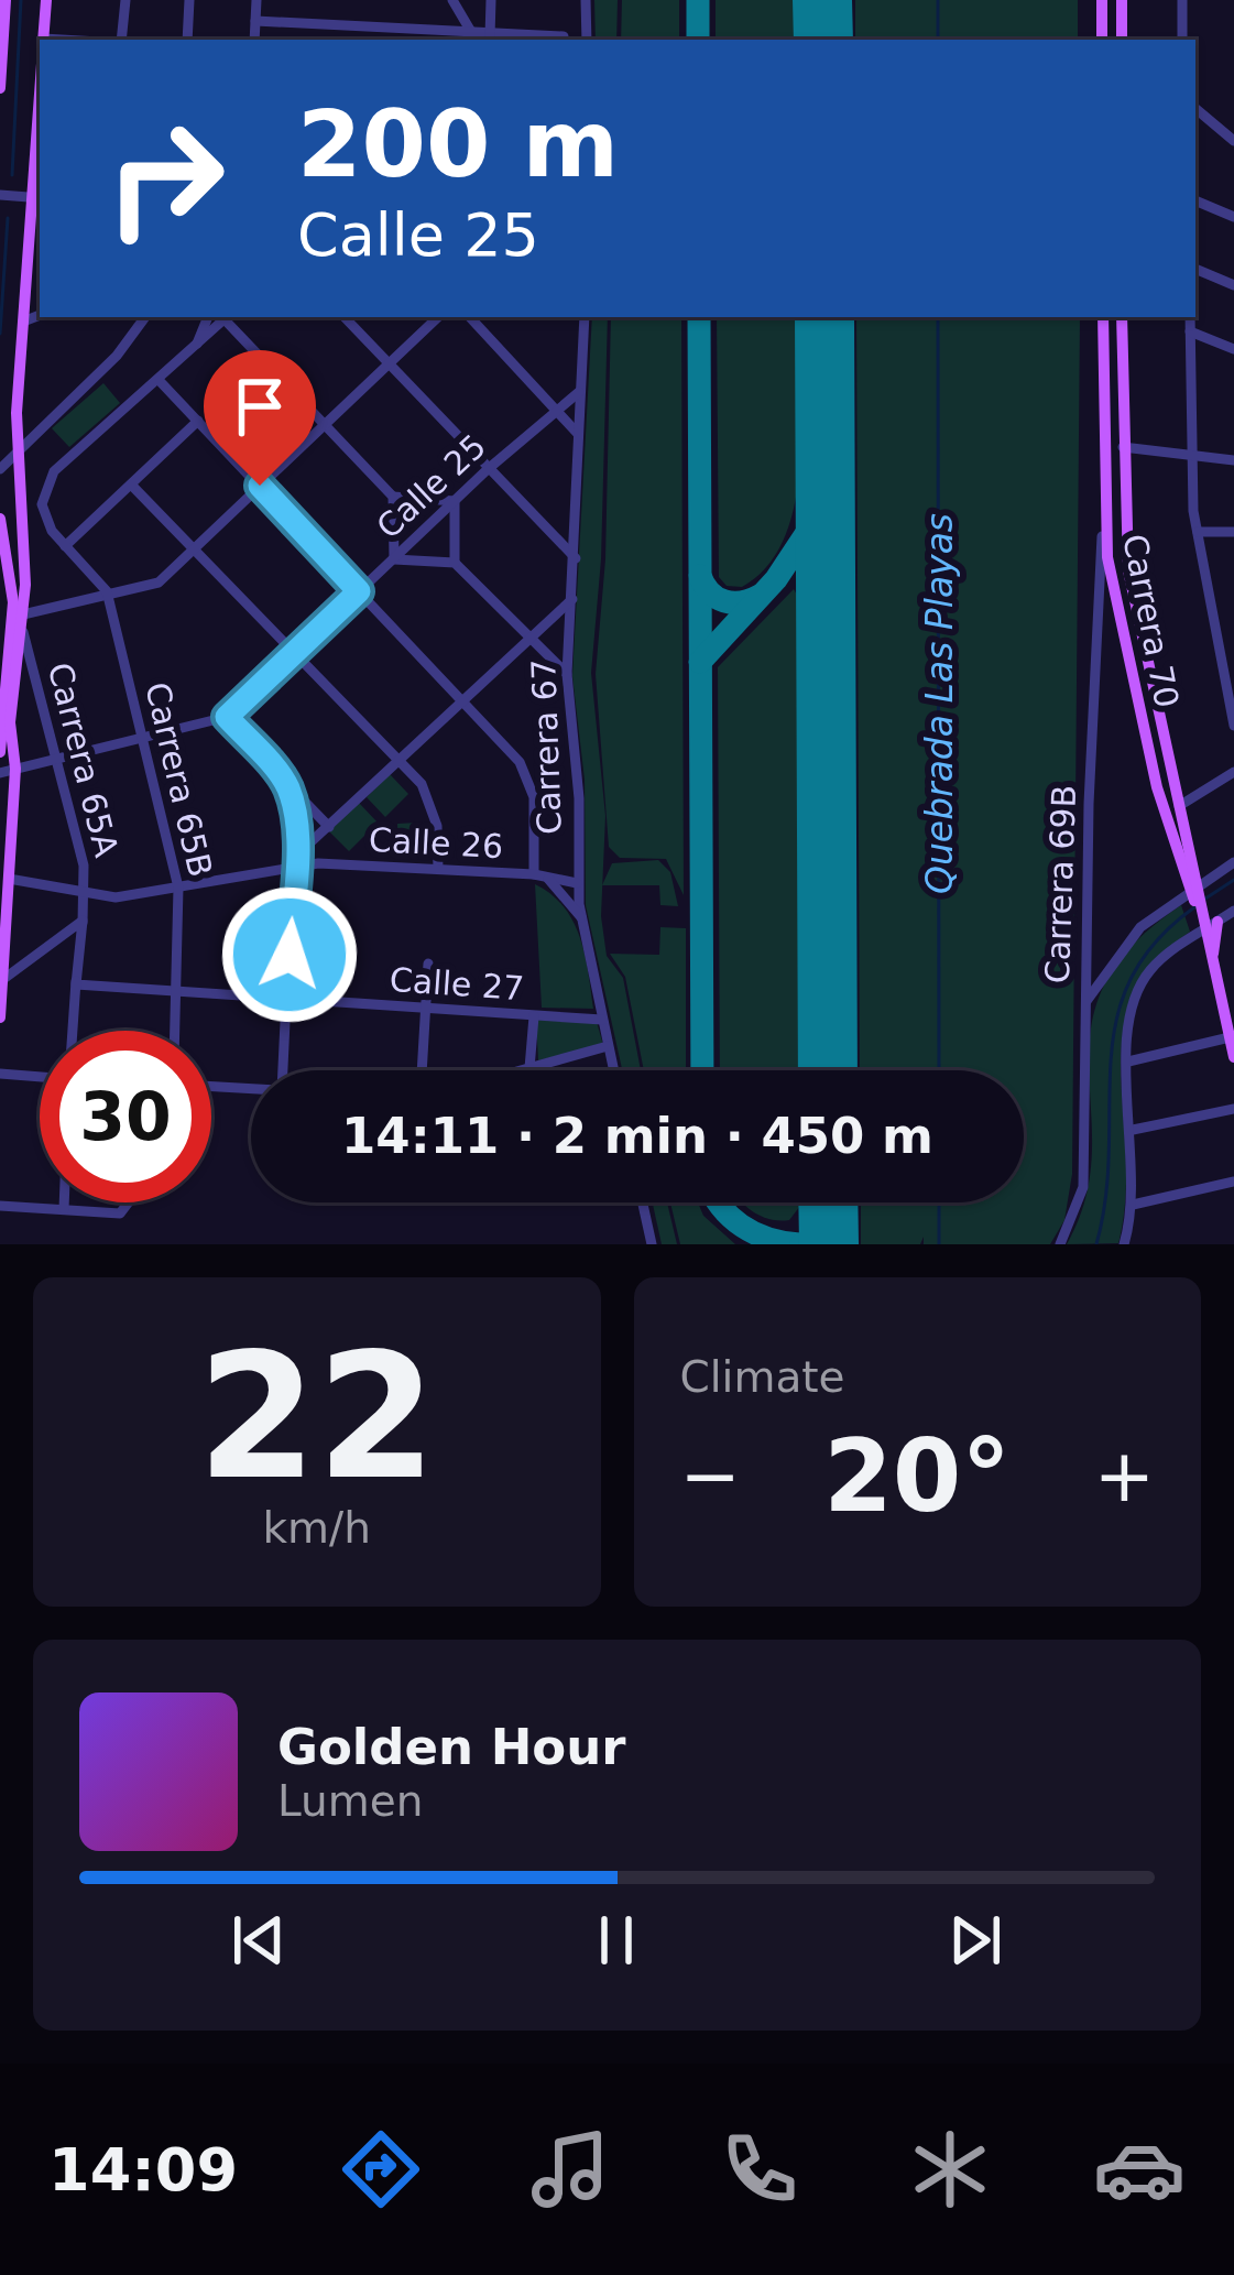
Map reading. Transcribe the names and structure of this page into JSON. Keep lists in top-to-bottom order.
{
  "streets": {
    "main road": ["Carrera 70"],
    "street": [
      "Calle 25",
      "Carrera 67",
      "Carrera 65A",
      "Carrera 65B",
      "Calle 26",
      "Carrera 69B",
      "Calle 27"
    ]
  },
  "crossings": [
    ["Calle 25", "Carrera 67"],
    ["Calle 25", "Carrera 65A"],
    ["Calle 25", "Carrera 65B"],
    ["Carrera 70", "Carrera 69B"],
    ["Carrera 67", "Calle 26"],
    ["Carrera 67", "Calle 27"],
    ["Carrera 65A", "Calle 26"],
    ["Carrera 65A", "Calle 27"],
    ["Carrera 65B", "Calle 26"],
    ["Carrera 65B", "Calle 27"]
  ],
  "water": ["Quebrada Las Playas"],
  "page": {
    "turn": ["200 m", "Calle 25"],
    "limit": "30",
    "trip": "14:11 · 2 min · 450 m",
    "tile": [
      ["22", "km/h"],
      "Climate"
    ],
    "heat": ["−", "20°", "+"],
    "song": ["Golden Hour", "Lumen"],
    "tabs": "14:09"
  }
}
